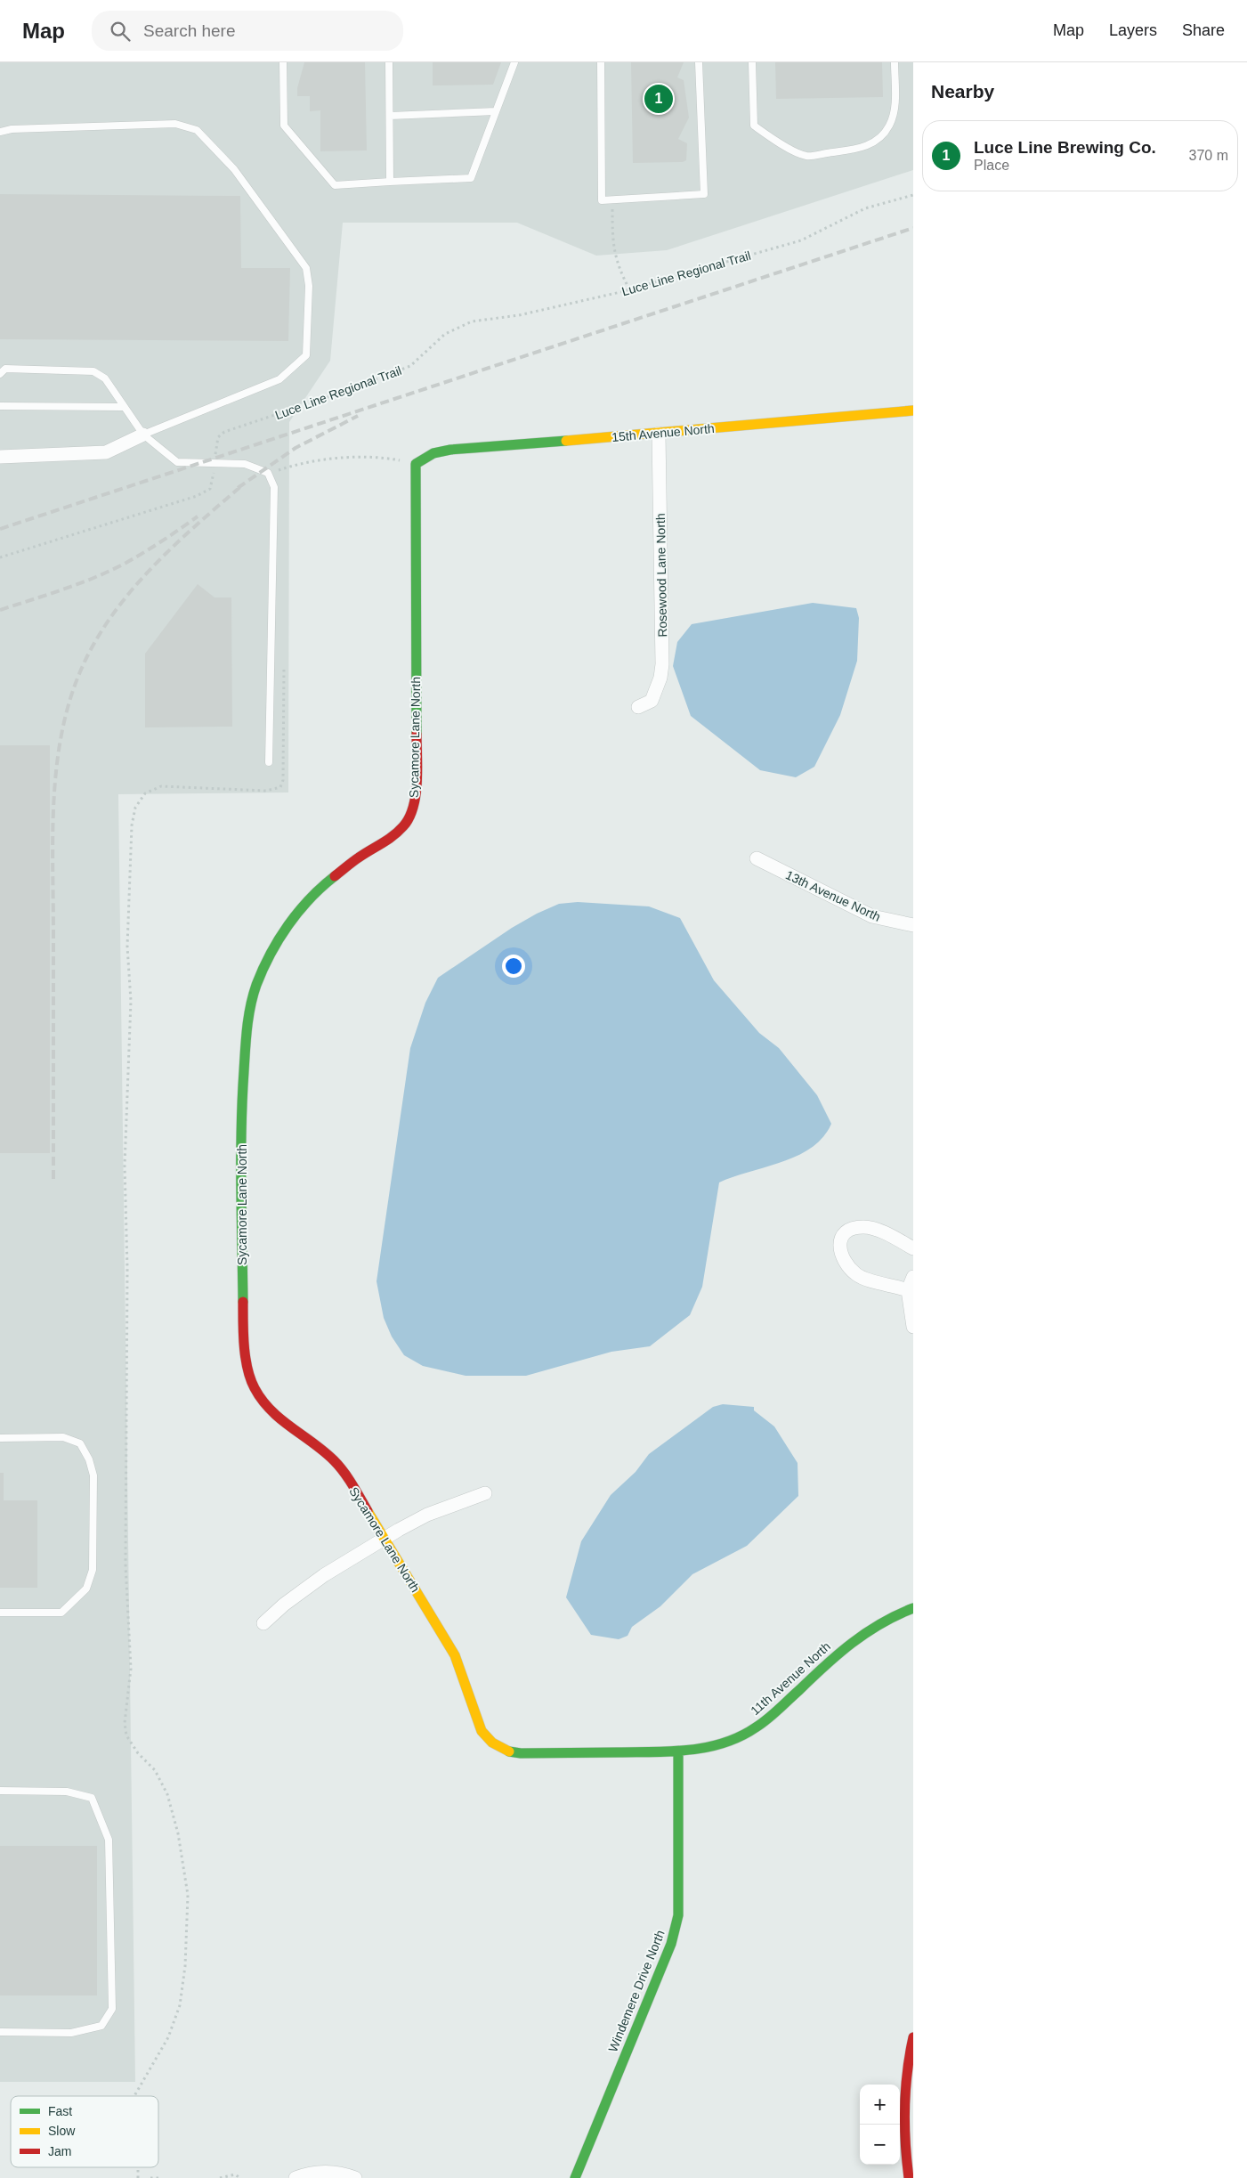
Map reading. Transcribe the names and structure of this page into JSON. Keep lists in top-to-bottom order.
{
  "streets": {
    "street": [
      "15th Avenue North",
      "Rosewood Lane North",
      "Sycamore Lane North",
      "13th Avenue North",
      "11th Avenue North",
      "Windemere Drive North"
    ],
    "path": ["Luce Line Regional Trail"]
  },
  "crossings": [
    ["15th Avenue North", "Rosewood Lane North"],
    ["15th Avenue North", "Sycamore Lane North"],
    ["Sycamore Lane North", "11th Avenue North"],
    ["Sycamore Lane North", "Windemere Drive North"],
    ["11th Avenue North", "Windemere Drive North"]
  ],
  "legend": ["Fast", "Slow", "Jam"],
  "page": {
    "header": "Map",
    "search": "Search here",
    "nav": ["Map", "Layers", "Share"],
    "heading": "Nearby",
    "pins": "1",
    "list": [
      {
        "mark": "1",
        "name": "Luce Line Brewing Co.",
        "note": "Place",
        "value": "370 m"
      }
    ],
    "map_buttons": ["+", "−"]
  }
}
